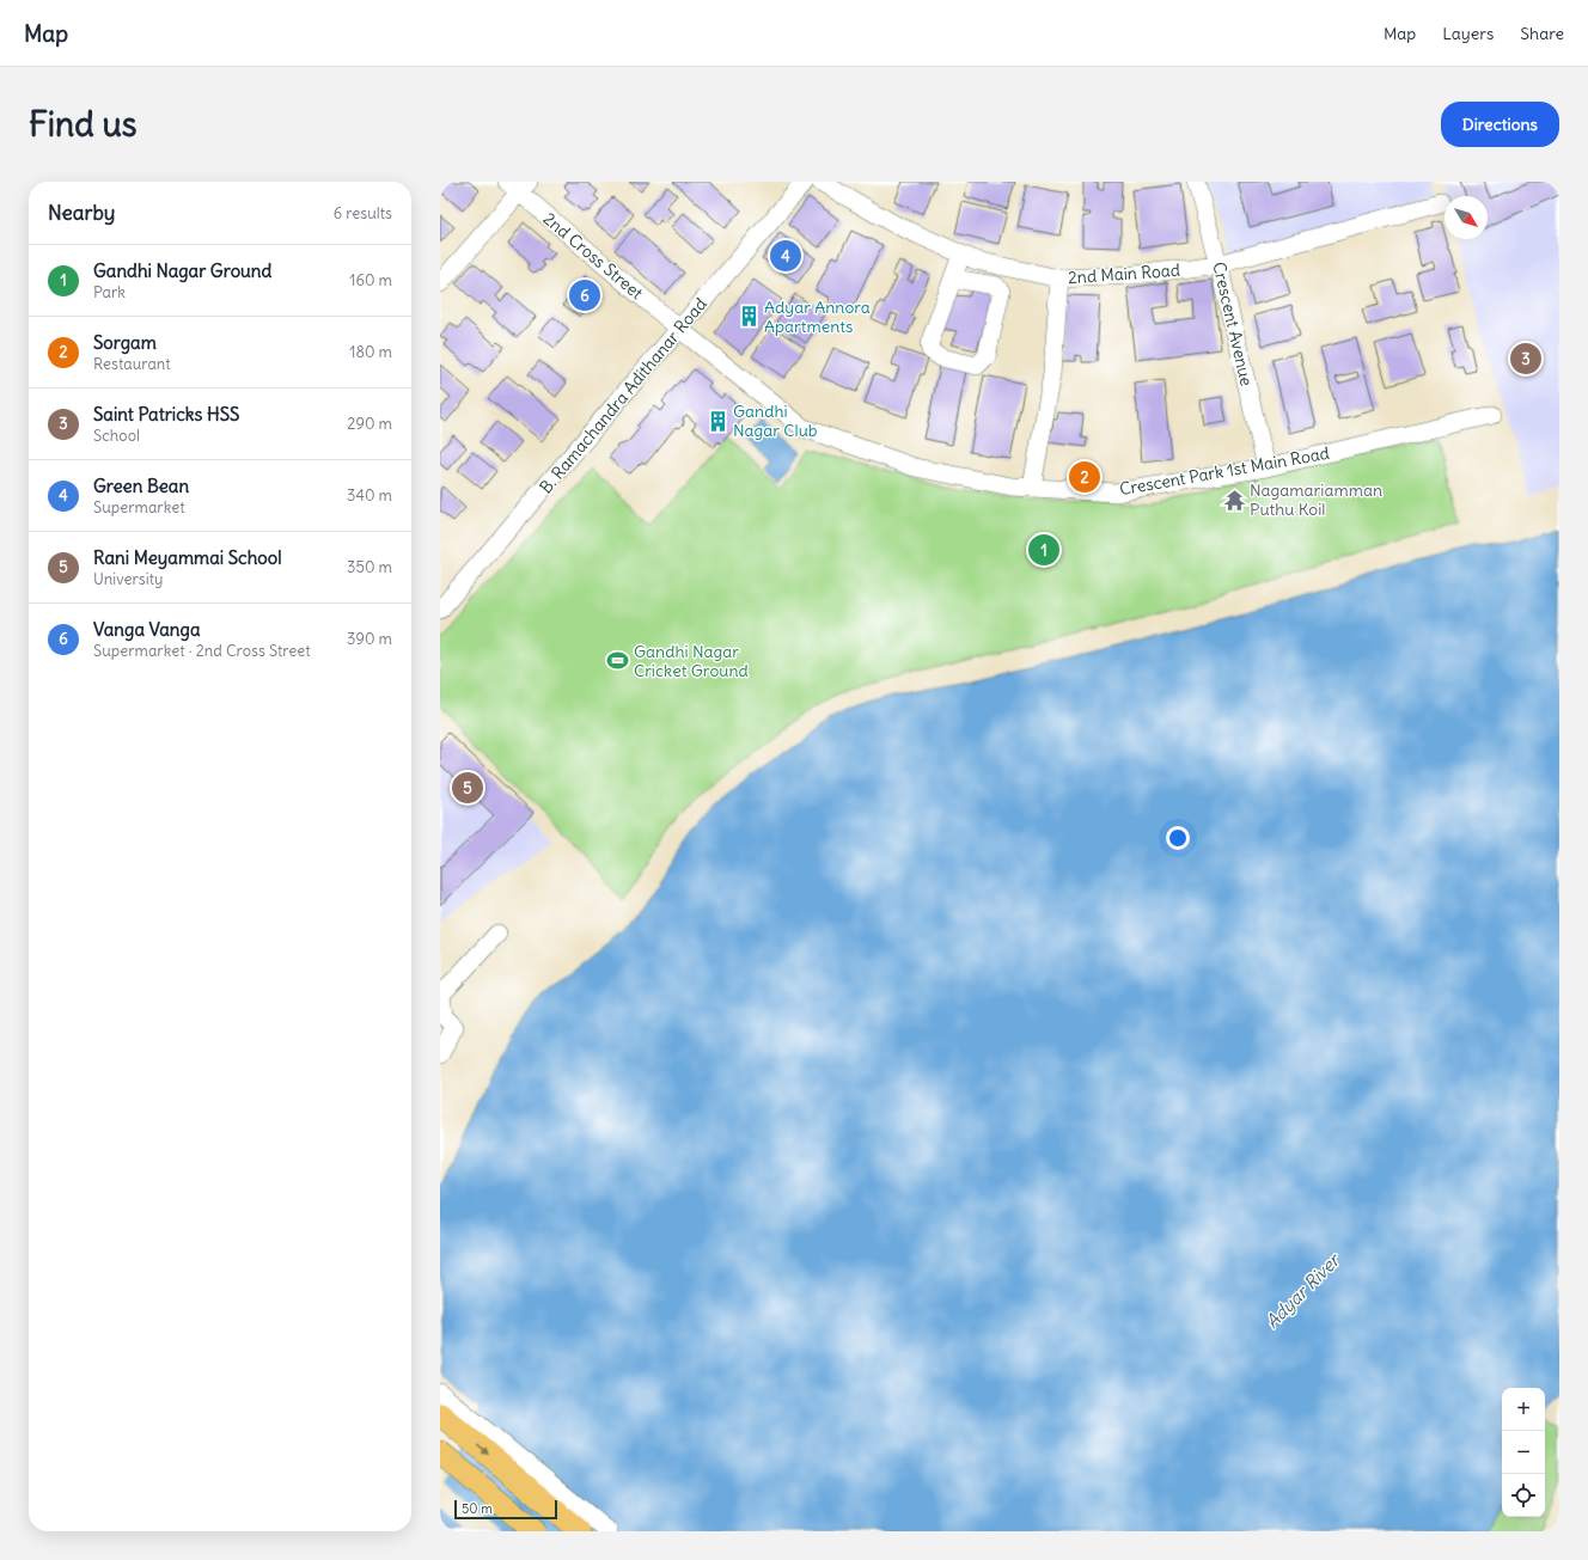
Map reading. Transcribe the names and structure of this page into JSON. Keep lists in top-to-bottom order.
{
  "streets": {
    "street": [
      "2nd Cross Street",
      "2nd Main Road",
      "Crescent Avenue",
      "B. Ramachandra Adithanar Road",
      "Crescent Park 1st Main Road"
    ]
  },
  "crossings": [
    ["2nd Cross Street", "B. Ramachandra Adithanar Road"],
    ["2nd Cross Street", "Crescent Park 1st Main Road"],
    ["2nd Main Road", "Crescent Avenue"],
    ["Crescent Avenue", "Crescent Park 1st Main Road"],
    ["B. Ramachandra Adithanar Road", "Crescent Park 1st Main Road"]
  ],
  "water": ["Adyar River"],
  "places": {
    "building": ["Adyar Annora Apartments", "Gandhi Nagar Club"],
    "temple": ["Nagamariamman Puthu Koil"],
    "sports": ["Gandhi Nagar Cricket Ground"]
  },
  "scale_bar": "50 m",
  "north": "bottom right",
  "page": {
    "header": "Map",
    "nav": ["Map", "Layers", "Share"],
    "buttons": "Directions",
    "title": "Find us",
    "heading": ["Nearby", "6 results"],
    "pins": [
      "4",
      "6",
      "3",
      "2",
      "1",
      "5"
    ],
    "list": [
      {
        "mark": "1",
        "name": "Gandhi Nagar Ground",
        "note": "Park",
        "value": "160 m"
      },
      {
        "mark": "2",
        "name": "Sorgam",
        "note": "Restaurant",
        "value": "180 m"
      },
      {
        "mark": "3",
        "name": "Saint Patricks HSS",
        "note": "School",
        "value": "290 m"
      },
      {
        "mark": "4",
        "name": "Green Bean",
        "note": "Supermarket",
        "value": "340 m"
      },
      {
        "mark": "5",
        "name": "Rani Meyammai School",
        "note": "University",
        "value": "350 m"
      },
      {
        "mark": "6",
        "name": "Vanga Vanga",
        "note": "Supermarket · 2nd Cross Street",
        "value": "390 m"
      }
    ],
    "map_buttons": ["+", "−"],
    "scale": "50 m"
  }
}
